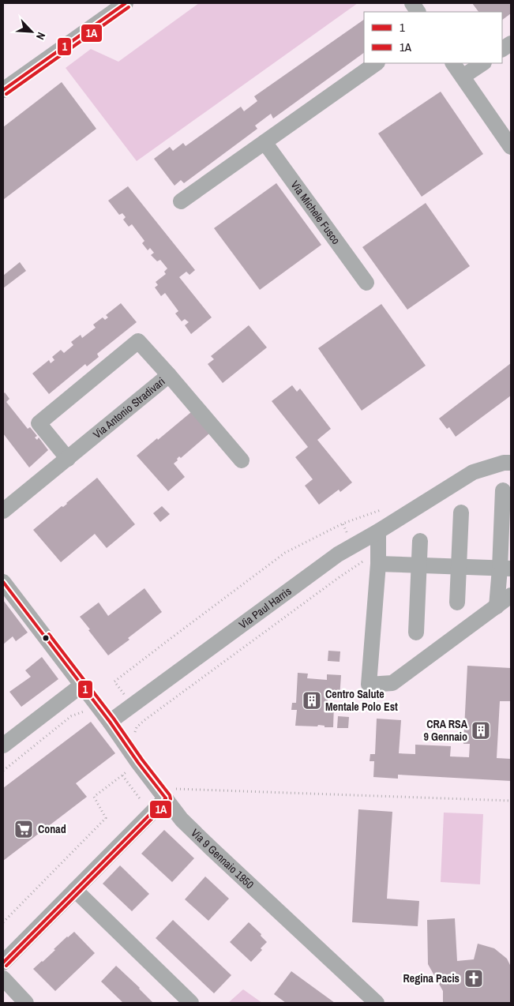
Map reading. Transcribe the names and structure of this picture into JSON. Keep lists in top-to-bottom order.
{
  "streets": {
    "street": [
      "Via Michele Fusco",
      "Via Antonio Stradivari",
      "Via Paul Harris",
      "Via 9 Gennaio 1950"
    ]
  },
  "places": {
    "building": ["Centro Salute Mentale Polo Est", "CRA RSA 9 Gennaio"],
    "supermarket": ["Conad"],
    "church": ["Regina Pacis"]
  },
  "lines": ["transit line 1", "transit line 1A"],
  "legend": ["1", "1A"],
  "north": "bottom right"
}
